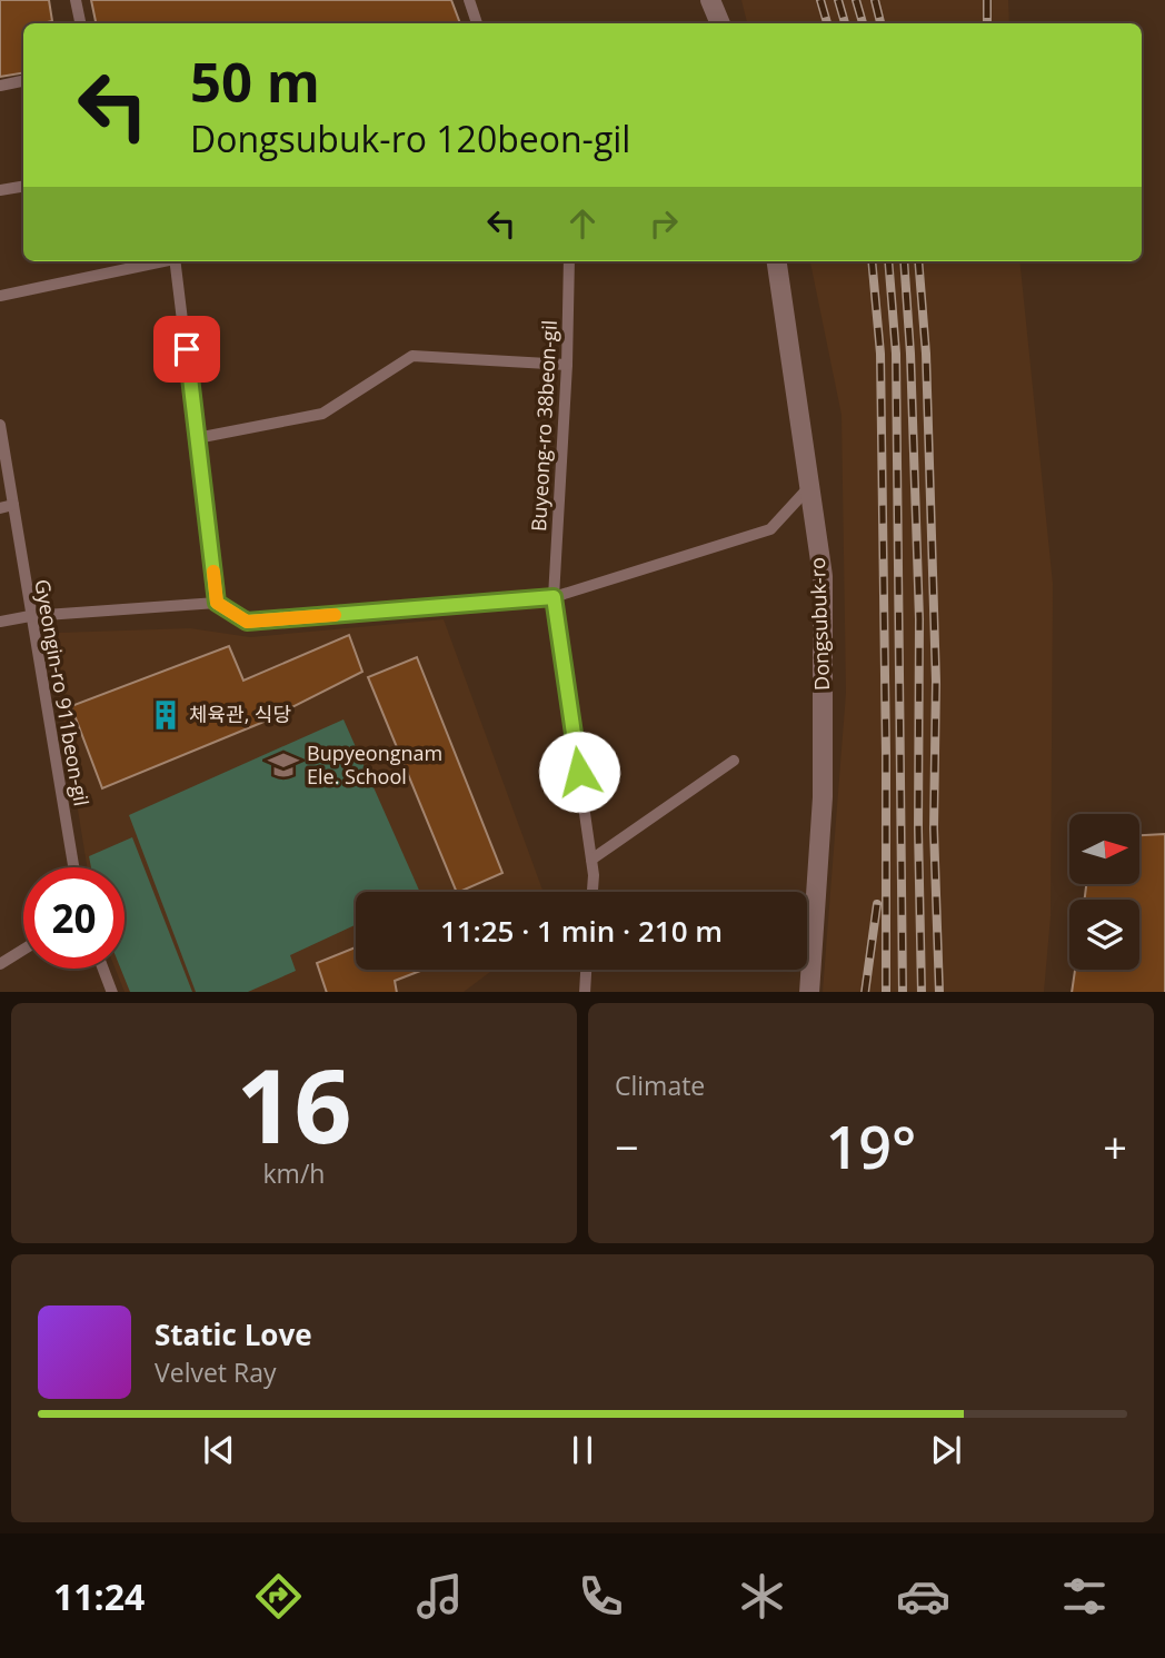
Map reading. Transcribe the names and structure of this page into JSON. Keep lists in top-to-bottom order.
{
  "streets": {
    "street": ["Dongsubuk-ro"],
    "lane": ["Buyeong-ro 38beon-gil", "Gyeongin-ro 911beon-gil"]
  },
  "places": {
    "building": ["체육관, 식당"],
    "school or university": ["Bupyeongnam Ele. School"]
  },
  "north": "right",
  "page": {
    "turn": ["50 m", "Dongsubuk-ro 120beon-gil"],
    "limit": "20",
    "trip": "11:25 · 1 min · 210 m",
    "tile": [
      ["16", "km/h"],
      "Climate"
    ],
    "heat": ["−", "19°", "+"],
    "song": ["Static Love", "Velvet Ray"],
    "tabs": "11:24"
  }
}
